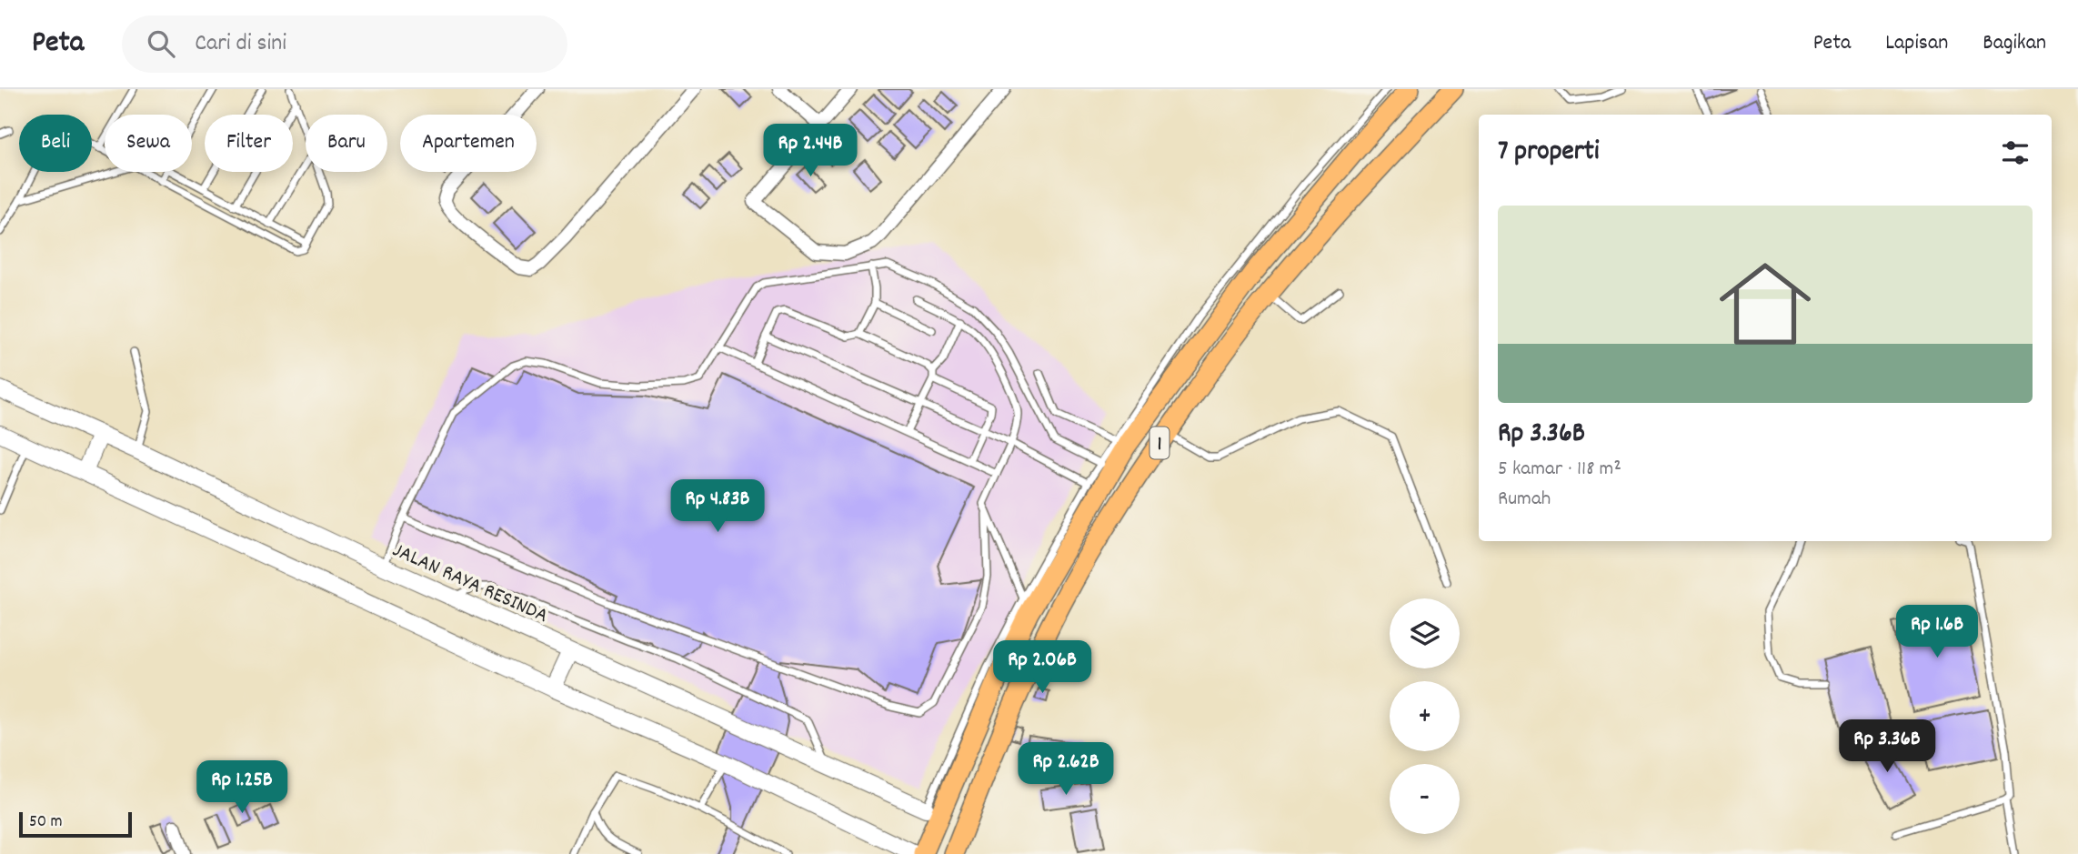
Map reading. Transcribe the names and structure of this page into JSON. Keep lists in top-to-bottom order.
{
  "streets": {
    "main road": ["1"],
    "street": ["JALAN RAYA RESINDA"]
  },
  "scale_bar": "50 m",
  "page": {
    "header": "Peta",
    "search": "Cari di sini",
    "nav": ["Peta", "Lapisan", "Bagikan"],
    "chip": [
      "Beli",
      "Sewa",
      "Filter",
      "Baru",
      "Apartemen"
    ],
    "heading": "7 properti",
    "price": [
      "Rp 2.44B",
      "Rp 4.83B",
      "Rp 1.6B",
      "Rp 2.06B",
      "Rp 3.36B",
      "Rp 2.62B",
      "Rp 1.25B"
    ],
    "list": [
      {
        "name": "Rp 3.36B",
        "note": "5 kamar · 118 m² · Rumah"
      }
    ],
    "map_buttons": ["+", "−"],
    "scale": "50 m"
  }
}
